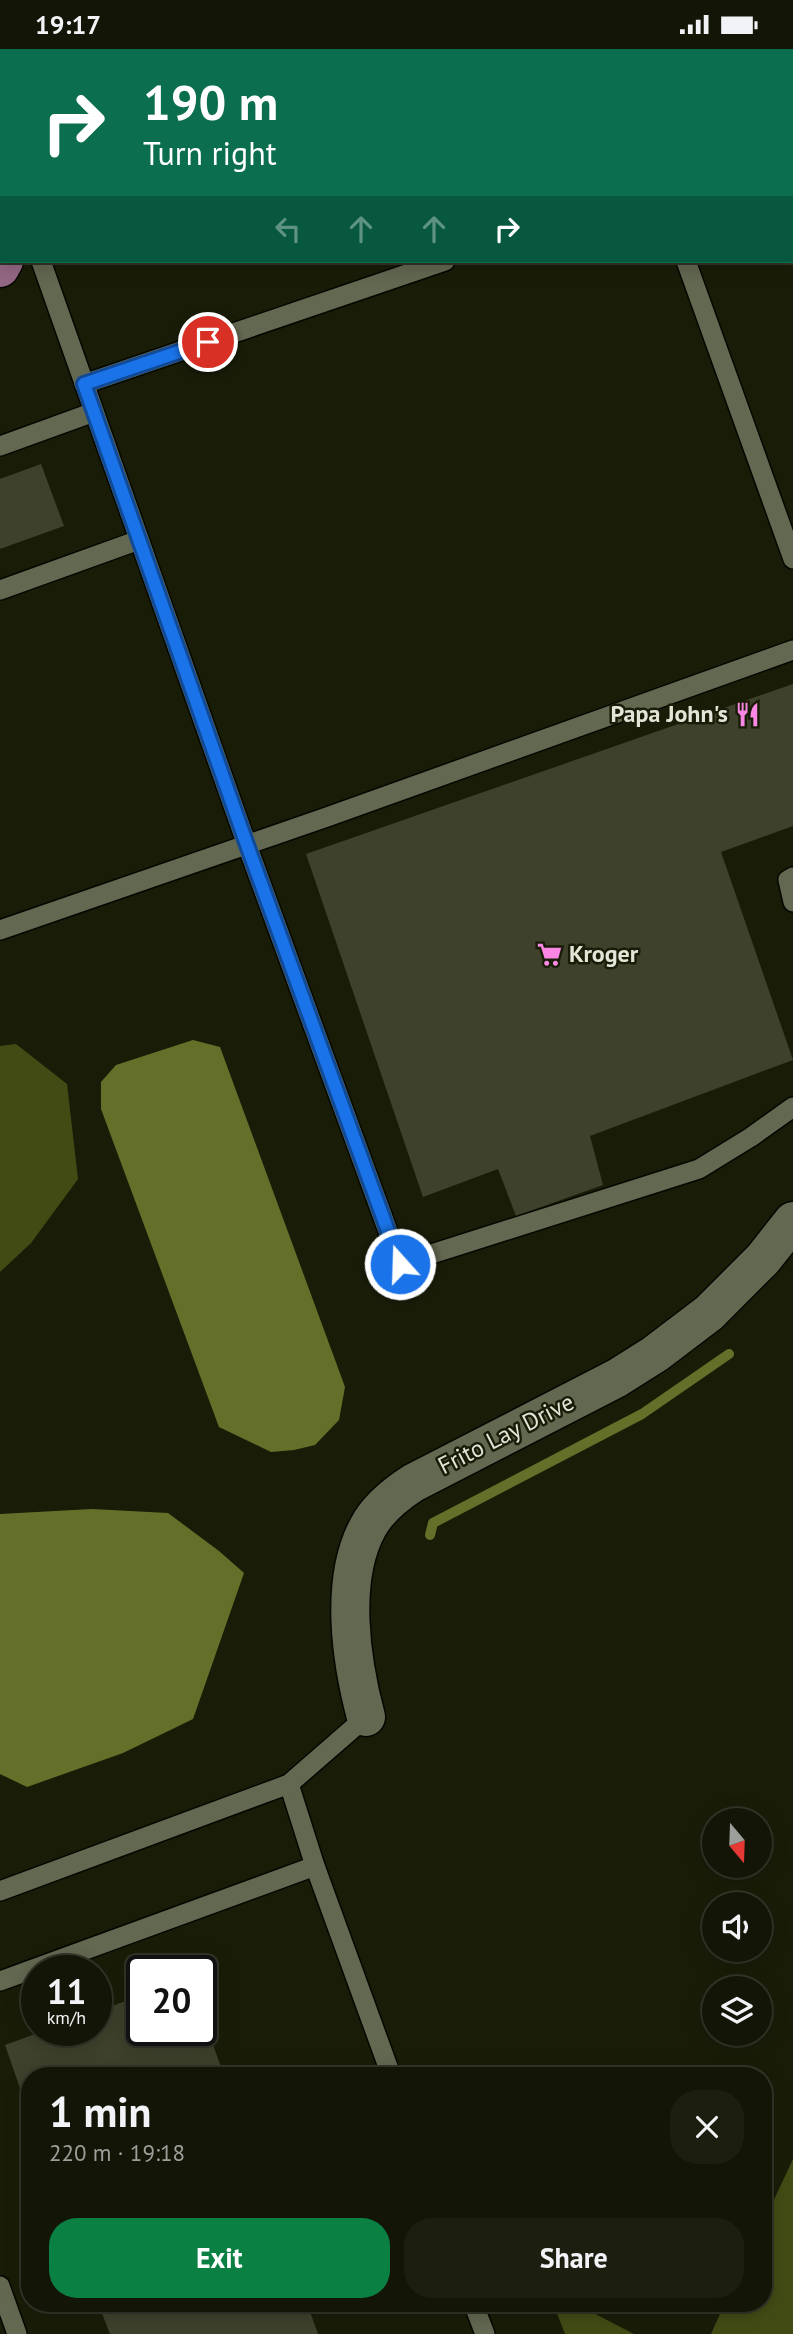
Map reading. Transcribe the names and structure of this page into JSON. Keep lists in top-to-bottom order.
{
  "streets": {
    "street": ["Frito Lay Drive"]
  },
  "places": {
    "restaurant": ["Papa John's"],
    "supermarket": ["Kroger"]
  },
  "north": "bottom",
  "page": {
    "status": "19:17",
    "turn": ["190 m", "Turn right"],
    "speed": "11 km/h",
    "limit": "20",
    "heading": ["1 min", "220 m · 19:18"],
    "buttons": ["Exit", "Share"]
  }
}
